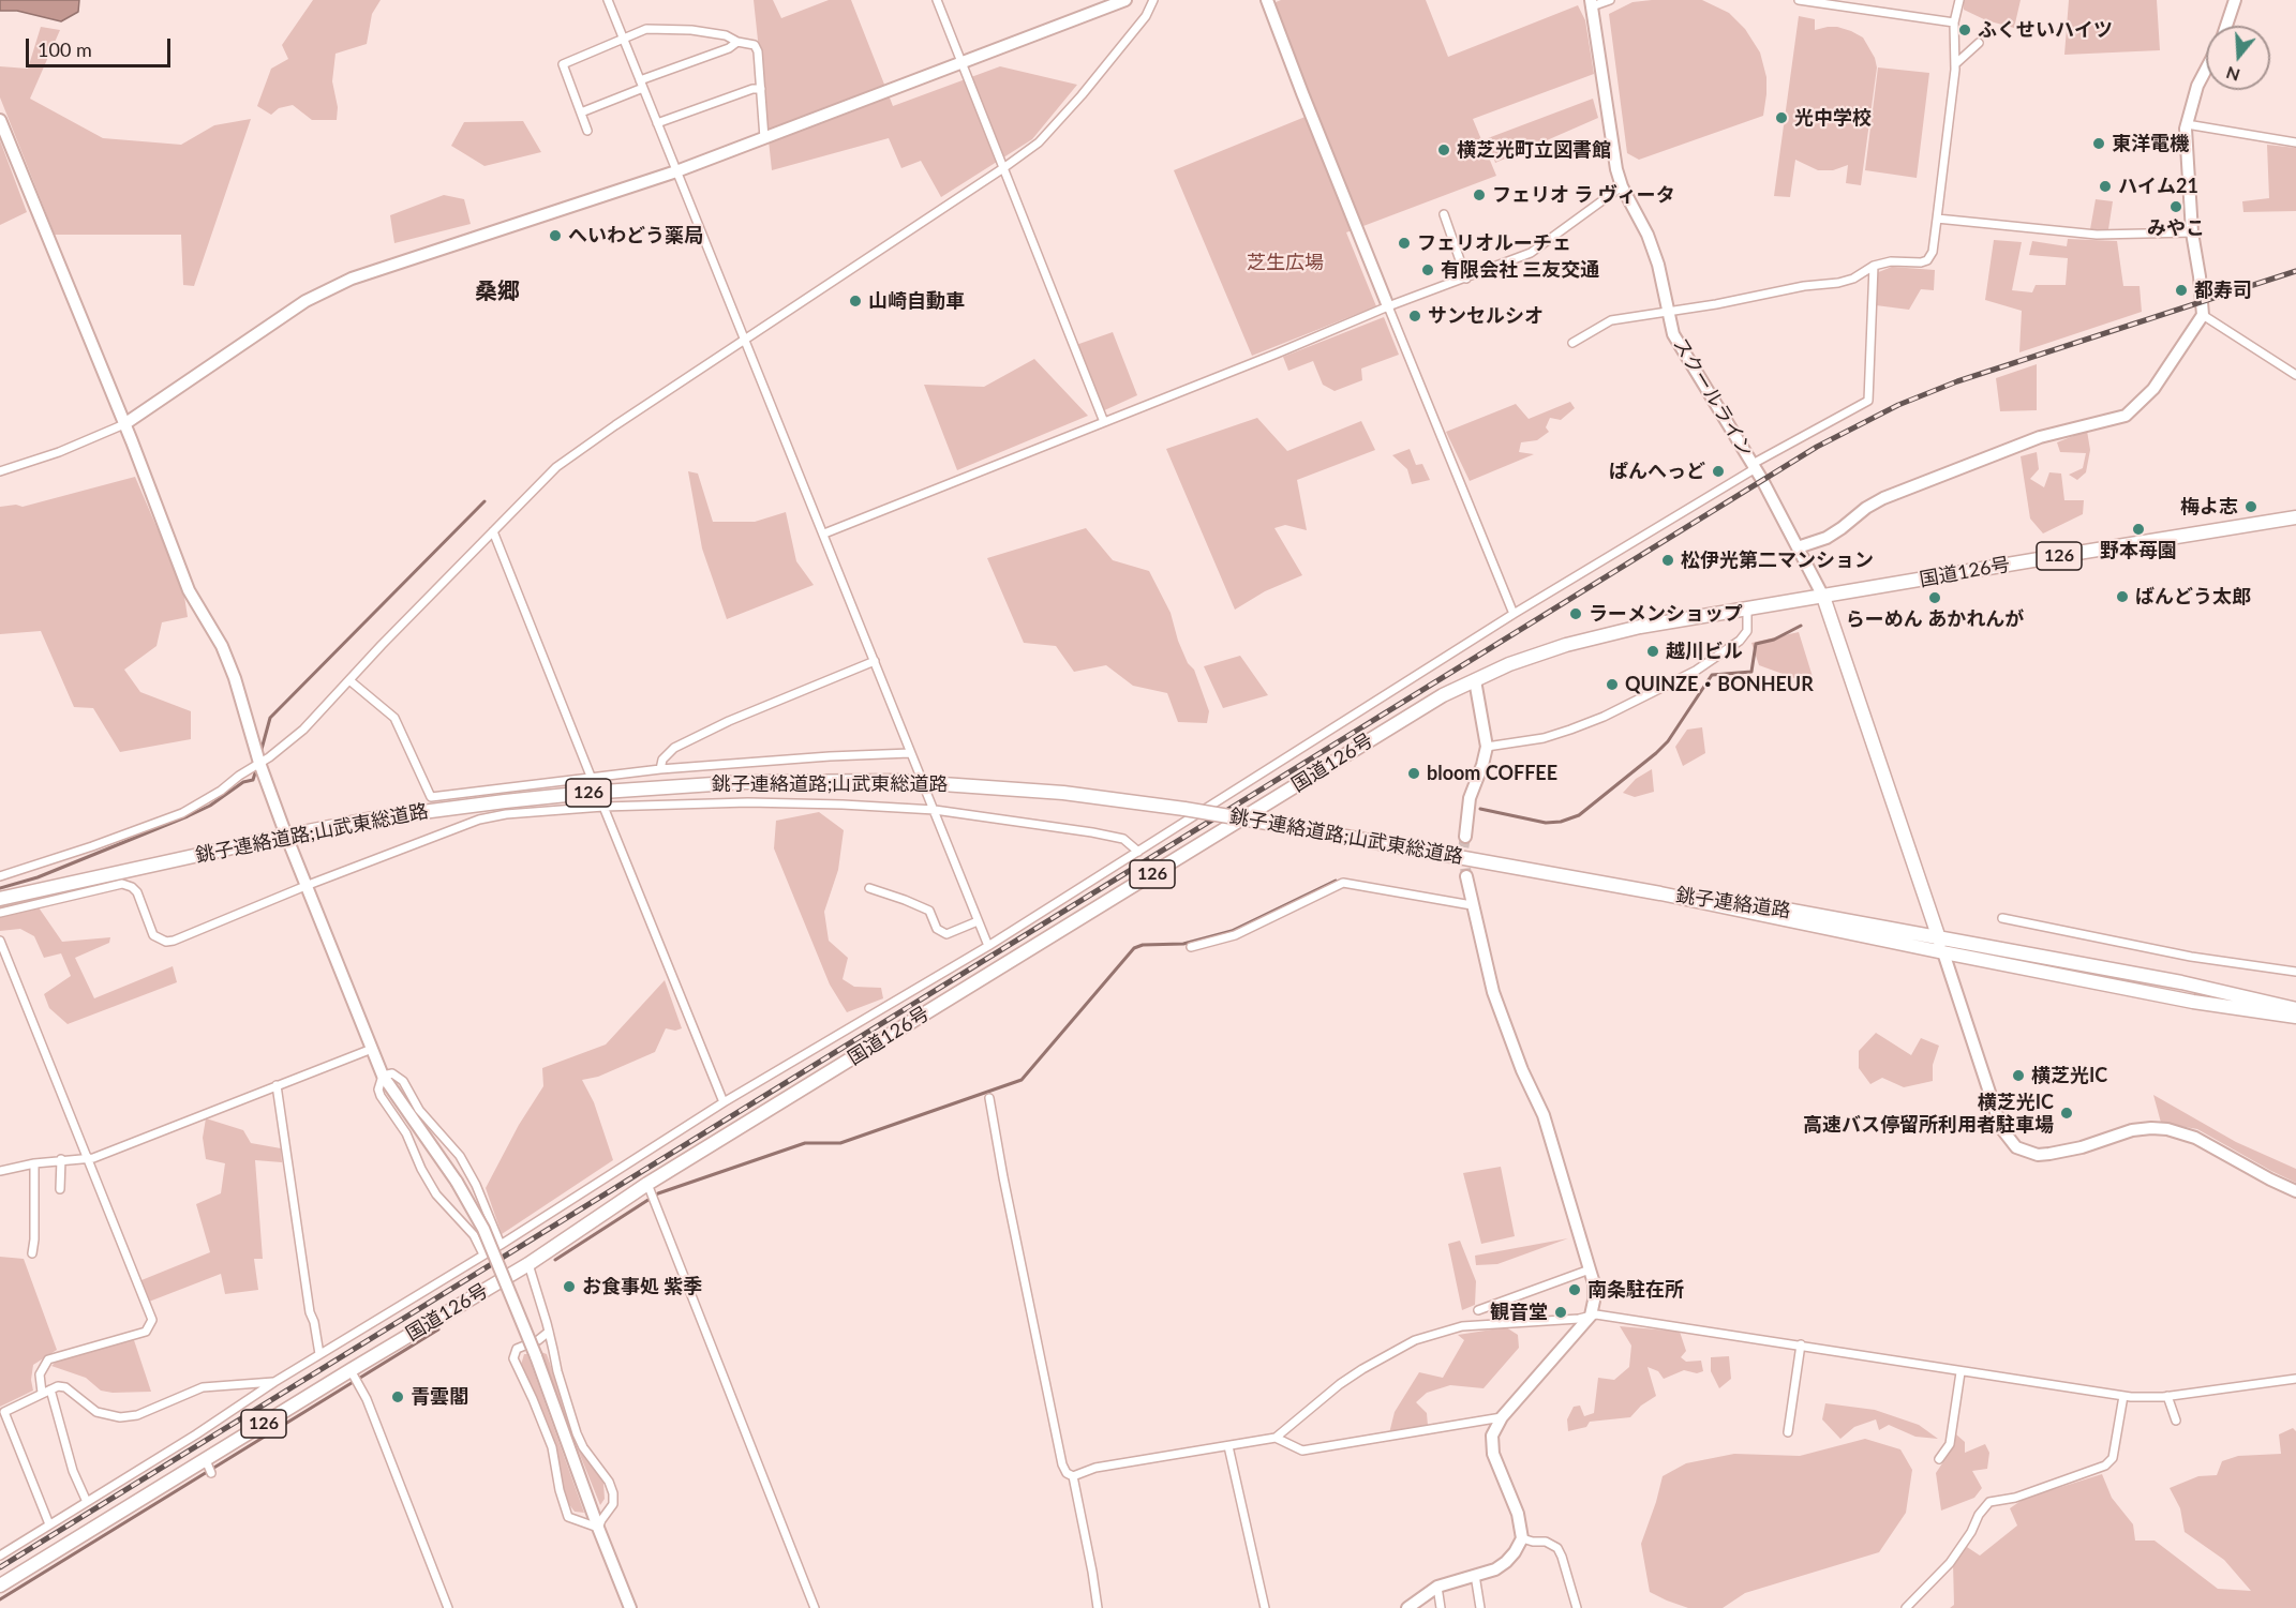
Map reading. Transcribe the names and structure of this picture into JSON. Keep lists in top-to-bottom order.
{
  "streets": {
    "highway": [
      "126",
      "国道126号",
      "銚子連絡道路;山武東総道路",
      "銚子連絡道路"
    ],
    "street": ["スクールライン"]
  },
  "crossings": [
    ["スクールライン", "国道126号"],
    ["126", "銚子連絡道路"],
    ["銚子連絡道路;山武東総道路", "銚子連絡道路"]
  ],
  "districts": ["桑郷"],
  "parks": ["芝生広場"],
  "places": [
    "ふくせいハイツ",
    "光中学校",
    "東洋電機",
    "横芝光町立図書館",
    "ハイム21",
    "フェリオ ラ ヴィータ",
    "みやこ",
    "へいわどう薬局",
    "フェリオルーチェ",
    "有限会社 三友交通",
    "都寿司",
    "山崎自動車",
    "サンセルシオ",
    "ぱんへっど",
    "梅よ志",
    "野本苺園",
    "松伊光第二マンション",
    "ばんどう太郎",
    "らーめん あかれんが",
    "ラーメンショップ",
    "越川ビル",
    "QUINZE・BONHEUR",
    "bloom COFFEE",
    "横芝光IC",
    "横芝光IC 高速バス停留所利用者駐車場",
    "お食事処 紫季",
    "南条駐在所",
    "観音堂",
    "青雲閣"
  ],
  "scale_bar": "100 m",
  "north": "bottom"
}
